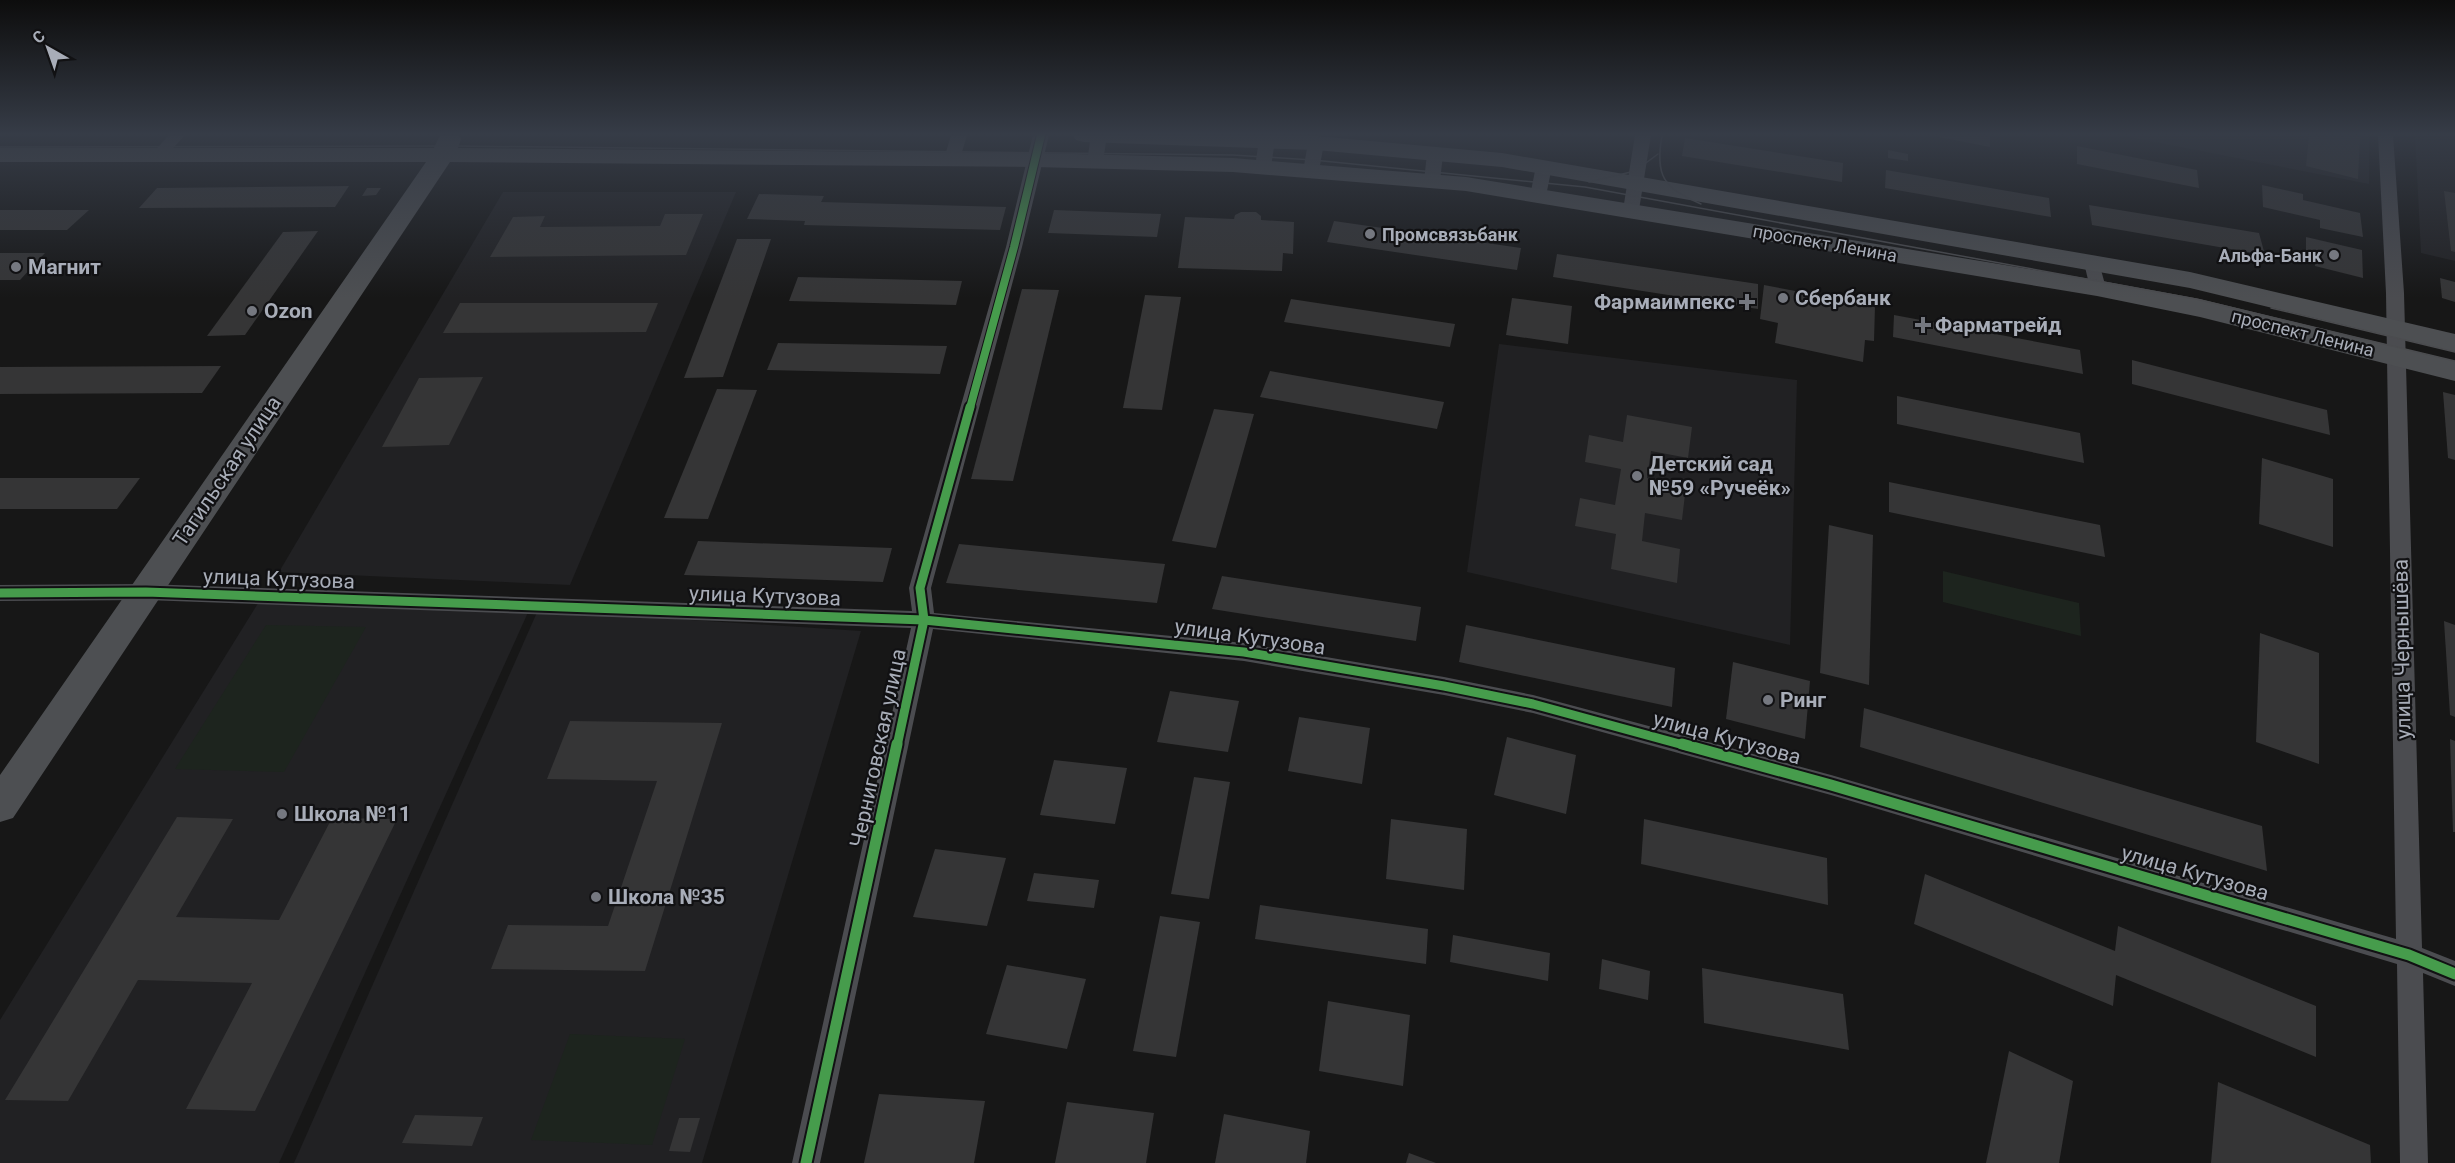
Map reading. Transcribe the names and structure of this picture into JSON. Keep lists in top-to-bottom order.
{
  "streets": {
    "main road": ["проспект Ленина", "Тагильская улица"],
    "street": ["улица Кутузова", "улица Чернышёва", "Черниговская улица"]
  },
  "crossings": [
    ["проспект Ленина", "улица Чернышёва"],
    ["Тагильская улица", "улица Кутузова"],
    ["улица Кутузова", "улица Чернышёва"],
    ["улица Кутузова", "Черниговская улица"]
  ],
  "places": {
    "other": [
      "Промсвязьбанк",
      "Альфа-Банк",
      "Магнит",
      "Сбербанк",
      "Ozon",
      "Детский сад №59 «Ручеёк»",
      "Ринг",
      "Школа №11",
      "Школа №35"
    ],
    "health": ["Фармаимпекс", "Фарматрейд"]
  },
  "north": "top left"
}
